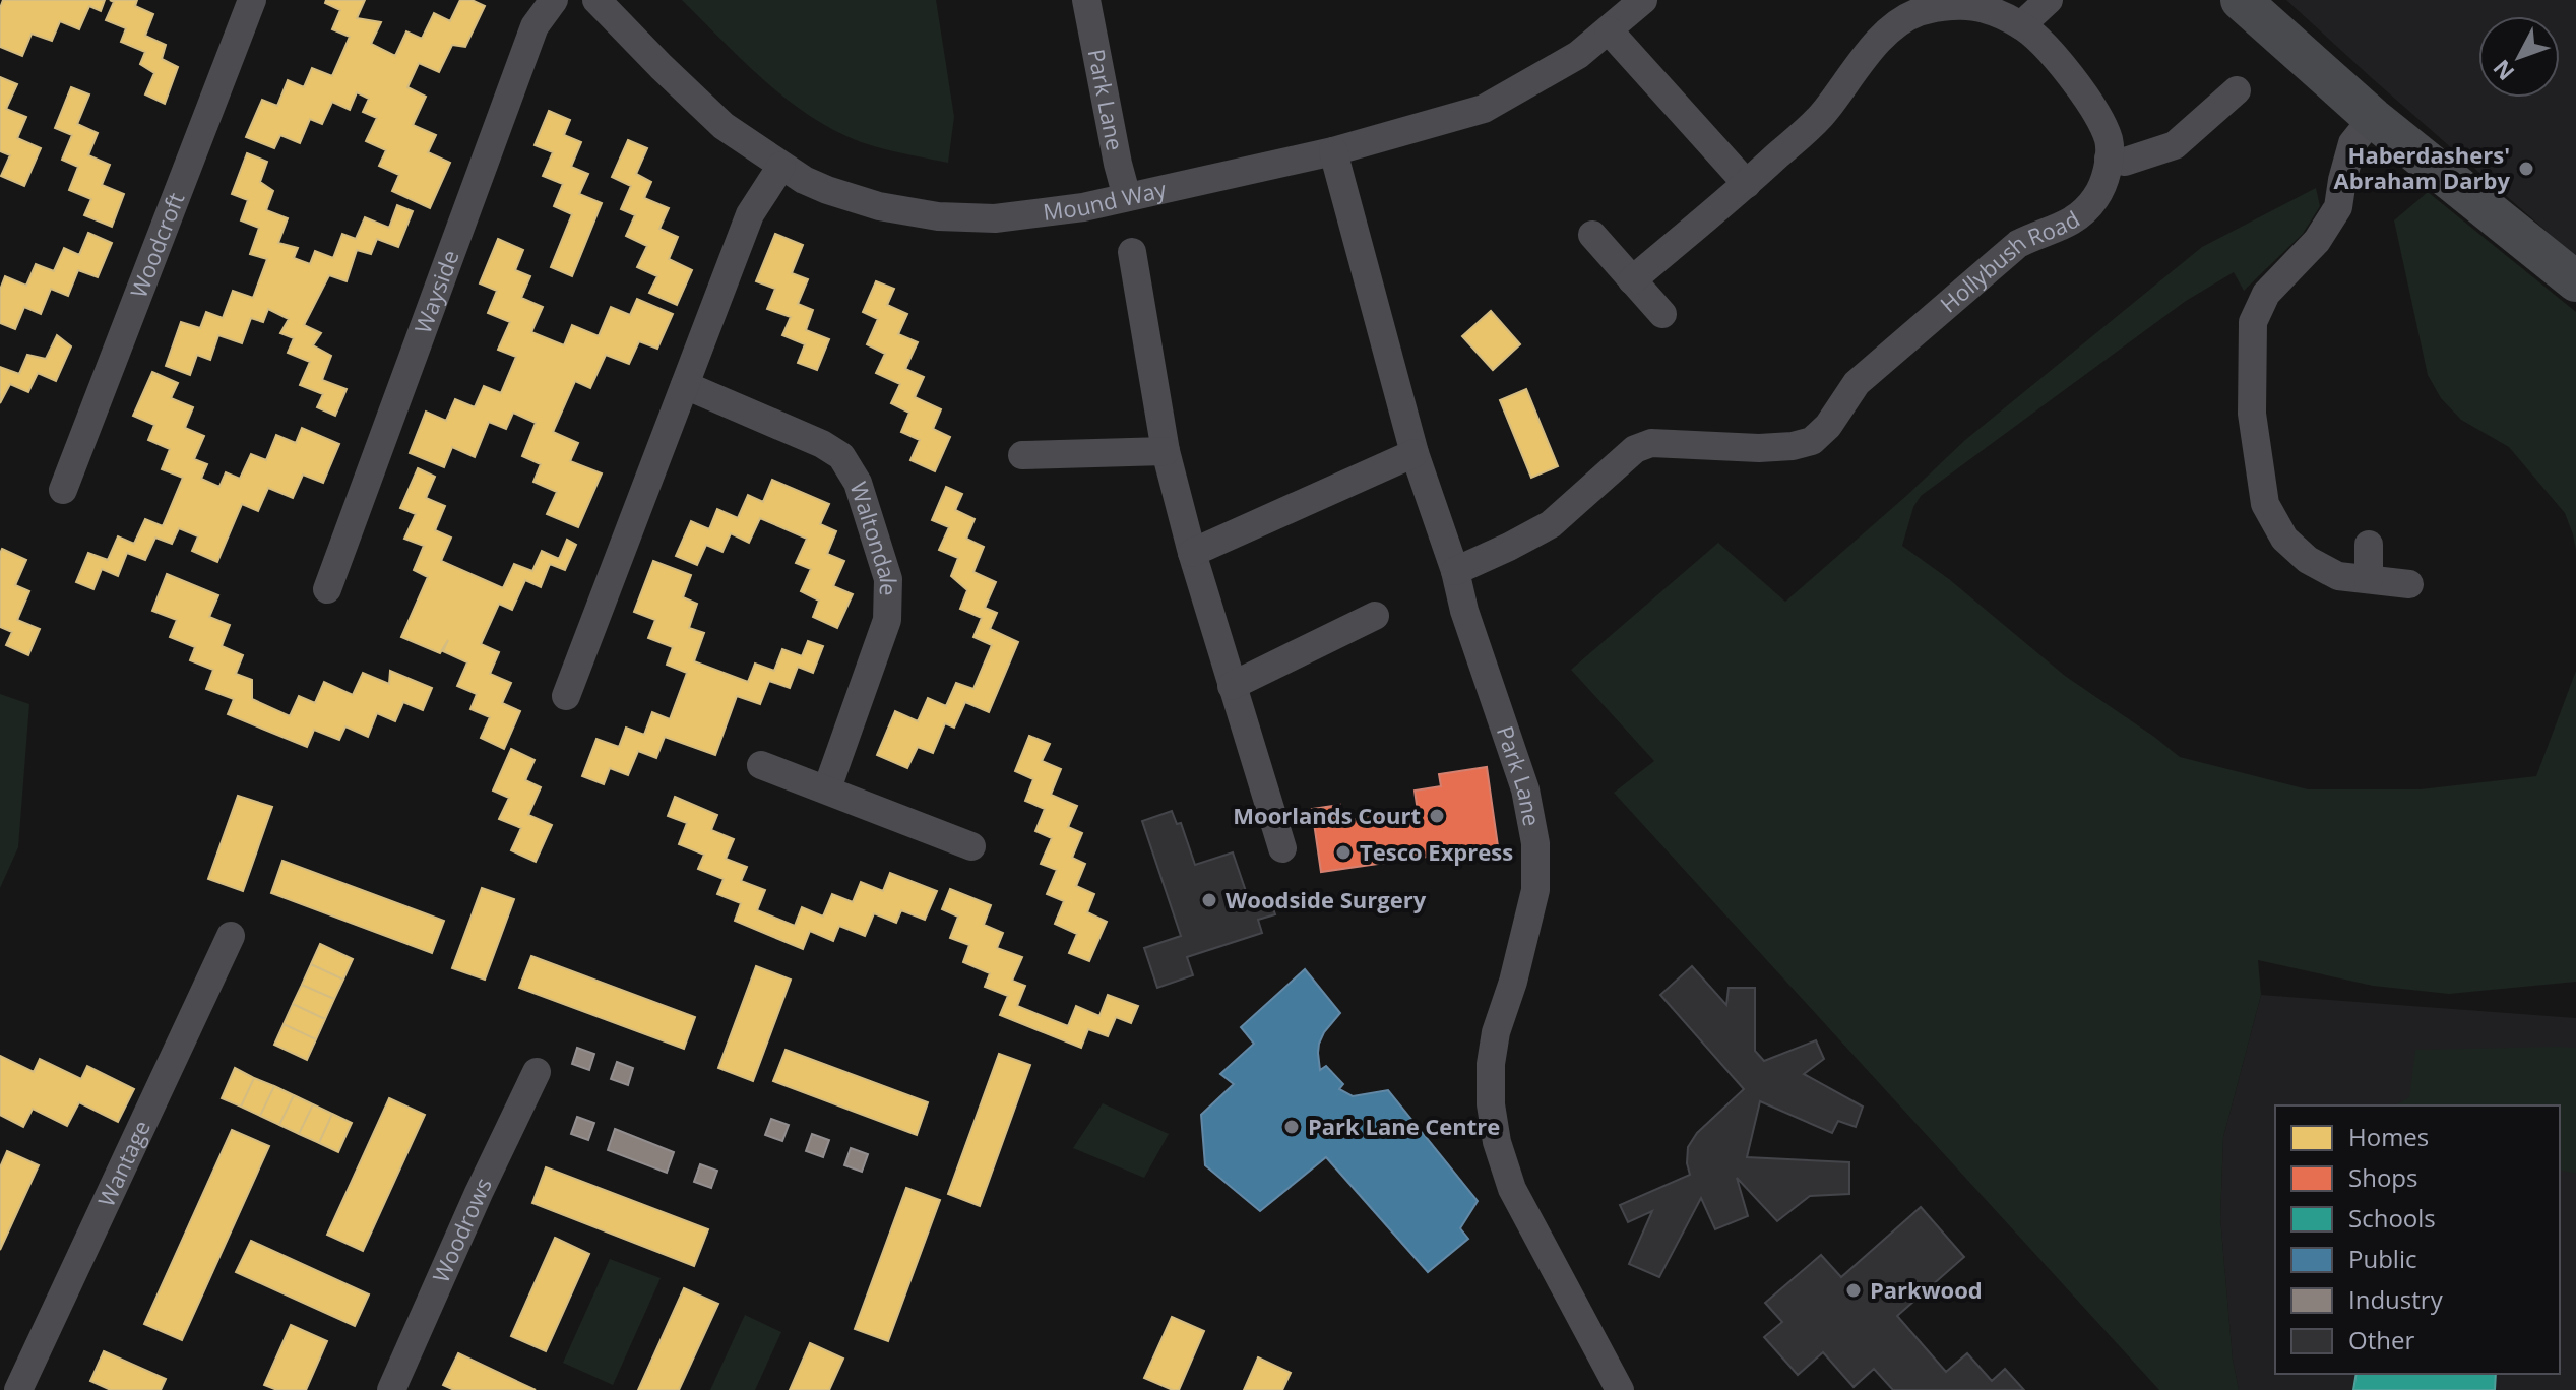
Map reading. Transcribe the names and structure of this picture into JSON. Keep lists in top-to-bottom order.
{
  "streets": {
    "street": [
      "Park Lane",
      "Mound Way",
      "Woodcroft",
      "Hollybush Road",
      "Wayside",
      "Waltondale",
      "Wantage",
      "Woodrows"
    ]
  },
  "crossings": [
    ["Park Lane", "Mound Way"],
    ["Park Lane", "Hollybush Road"]
  ],
  "places": [
    "Haberdashers' Abraham Darby",
    "Moorlands Court",
    "Tesco Express",
    "Woodside Surgery",
    "Park Lane Centre",
    "Parkwood"
  ],
  "legend": [
    "Homes",
    "Shops",
    "Schools",
    "Public",
    "Industry",
    "Other"
  ],
  "north": "bottom left"
}
